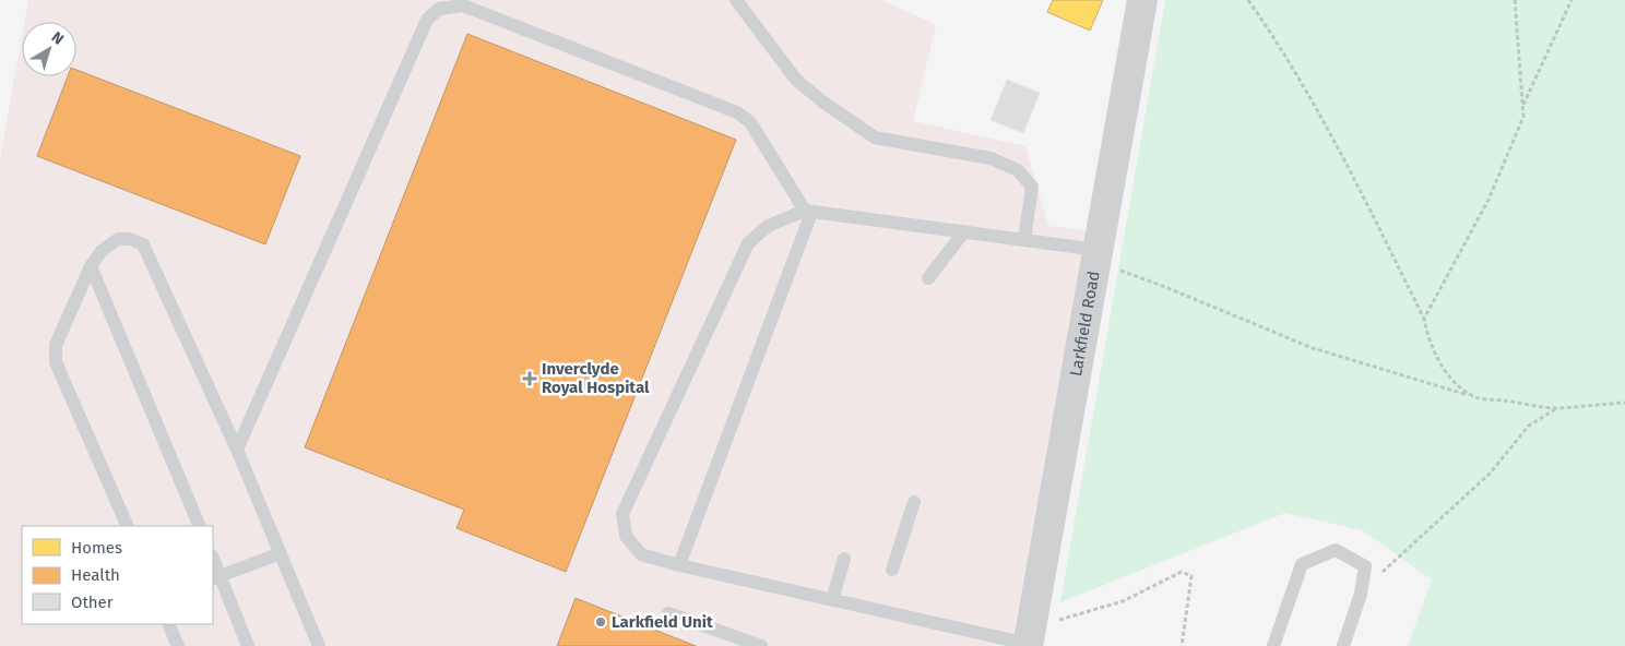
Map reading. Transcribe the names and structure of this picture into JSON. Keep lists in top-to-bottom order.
{
  "streets": {
    "street": ["Larkfield Road"]
  },
  "places": {
    "health": ["Inverclyde Royal Hospital"],
    "other": ["Larkfield Unit"]
  },
  "legend": ["Homes", "Health", "Other"],
  "north": "top right"
}
